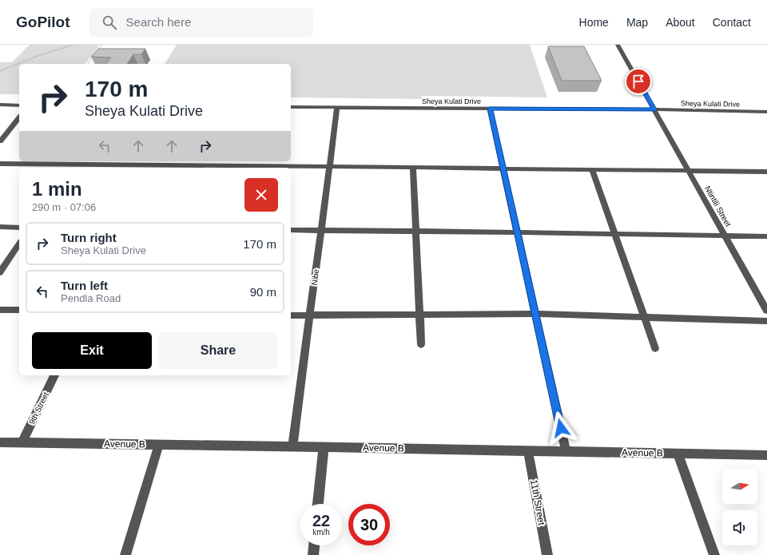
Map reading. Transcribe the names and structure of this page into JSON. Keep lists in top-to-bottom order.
{
  "streets": {
    "street": [
      "Sheya Kulati Drive",
      "Ntintili Street",
      "Nibe",
      "9th Street",
      "Avenue B",
      "11th Street"
    ]
  },
  "crossings": [
    ["Sheya Kulati Drive", "Ntintili Street"],
    ["Sheya Kulati Drive", "Nibe"],
    ["Nibe", "Avenue B"],
    ["9th Street", "Avenue B"],
    ["Avenue B", "11th Street"]
  ],
  "north": "right",
  "page": {
    "header": "GoPilot",
    "search": "Search here",
    "nav": [
      "Home",
      "Map",
      "About",
      "Contact"
    ],
    "turn": ["170 m", "Sheya Kulati Drive"],
    "heading": ["1 min", "290 m · 07:06"],
    "list": [
      {
        "name": "Turn right",
        "note": "Sheya Kulati Drive",
        "value": "170 m"
      },
      {
        "name": "Turn left",
        "note": "Pendla Road",
        "value": "90 m"
      }
    ],
    "buttons": ["Exit", "Share"],
    "speed": "22 km/h",
    "limit": "30"
  }
}
